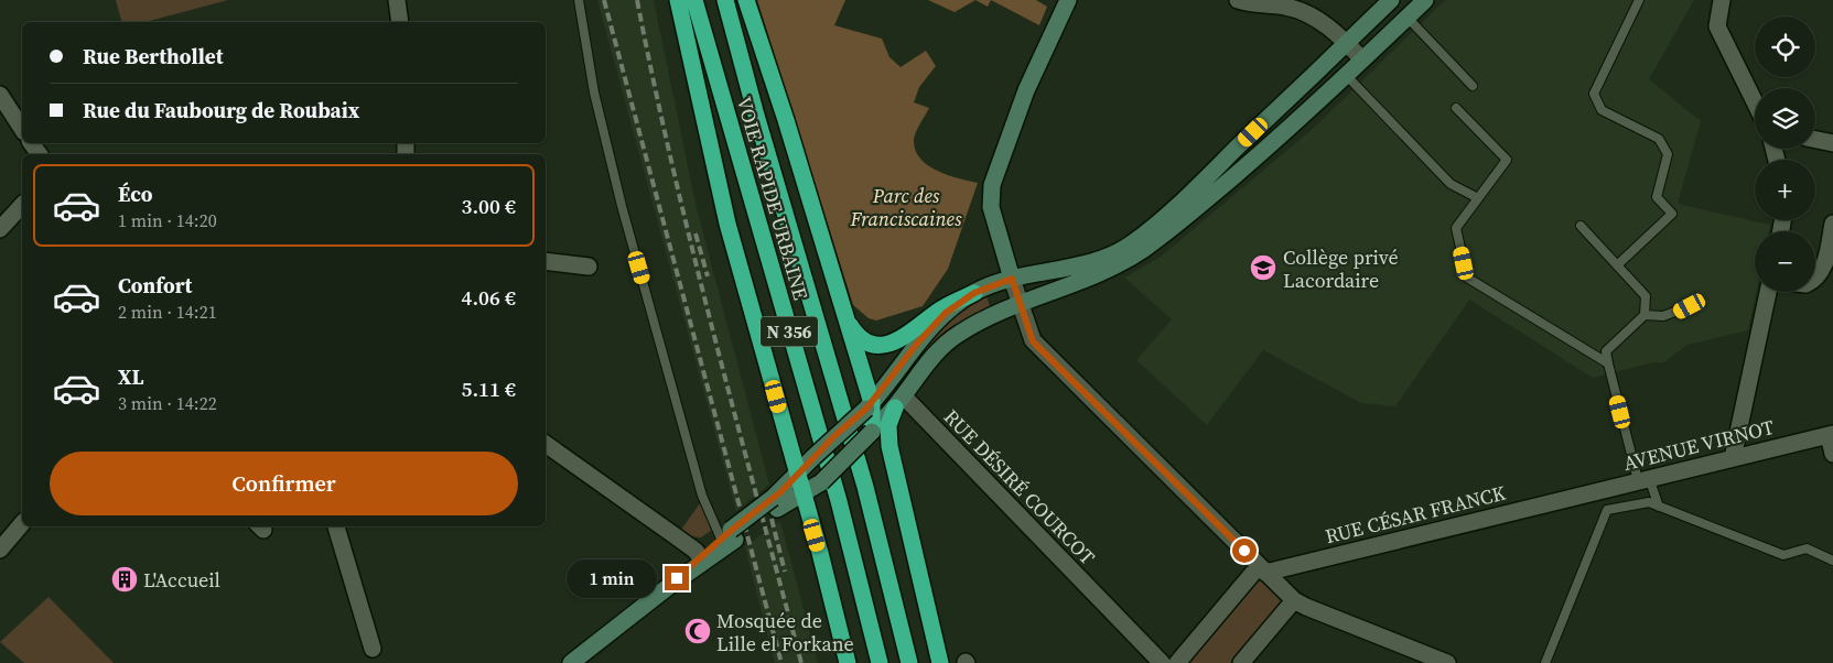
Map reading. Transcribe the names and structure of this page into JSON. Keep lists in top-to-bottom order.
{
  "streets": {
    "highway": ["VOIE RAPIDE URBAINE", "N 356"],
    "street": ["AVENUE VIRNOT", "RUE DÉSIRÉ COURCOT", "RUE CÉSAR FRANCK"]
  },
  "crossings": [
    ["AVENUE VIRNOT", "RUE CÉSAR FRANCK"]
  ],
  "parks": ["Parc des Franciscaines"],
  "places": {
    "school or university": ["Collège privé Lacordaire"],
    "building": ["L'Accueil"],
    "mosque": ["Mosquée de Lille el Forkane"]
  },
  "page": {
    "map_buttons": ["+", "−"],
    "banner": ["Rue Berthollet", "Rue du Faubourg de Roubaix"],
    "list": [
      {
        "name": "Éco",
        "note": "1 min · 14:20",
        "value": "3.00 €"
      },
      {
        "name": "Confort",
        "note": "2 min · 14:21",
        "value": "4.06 €"
      },
      {
        "name": "XL",
        "note": "3 min · 14:22",
        "value": "5.11 €"
      }
    ],
    "buttons": "Confirmer",
    "bubble": "1 min"
  }
}
